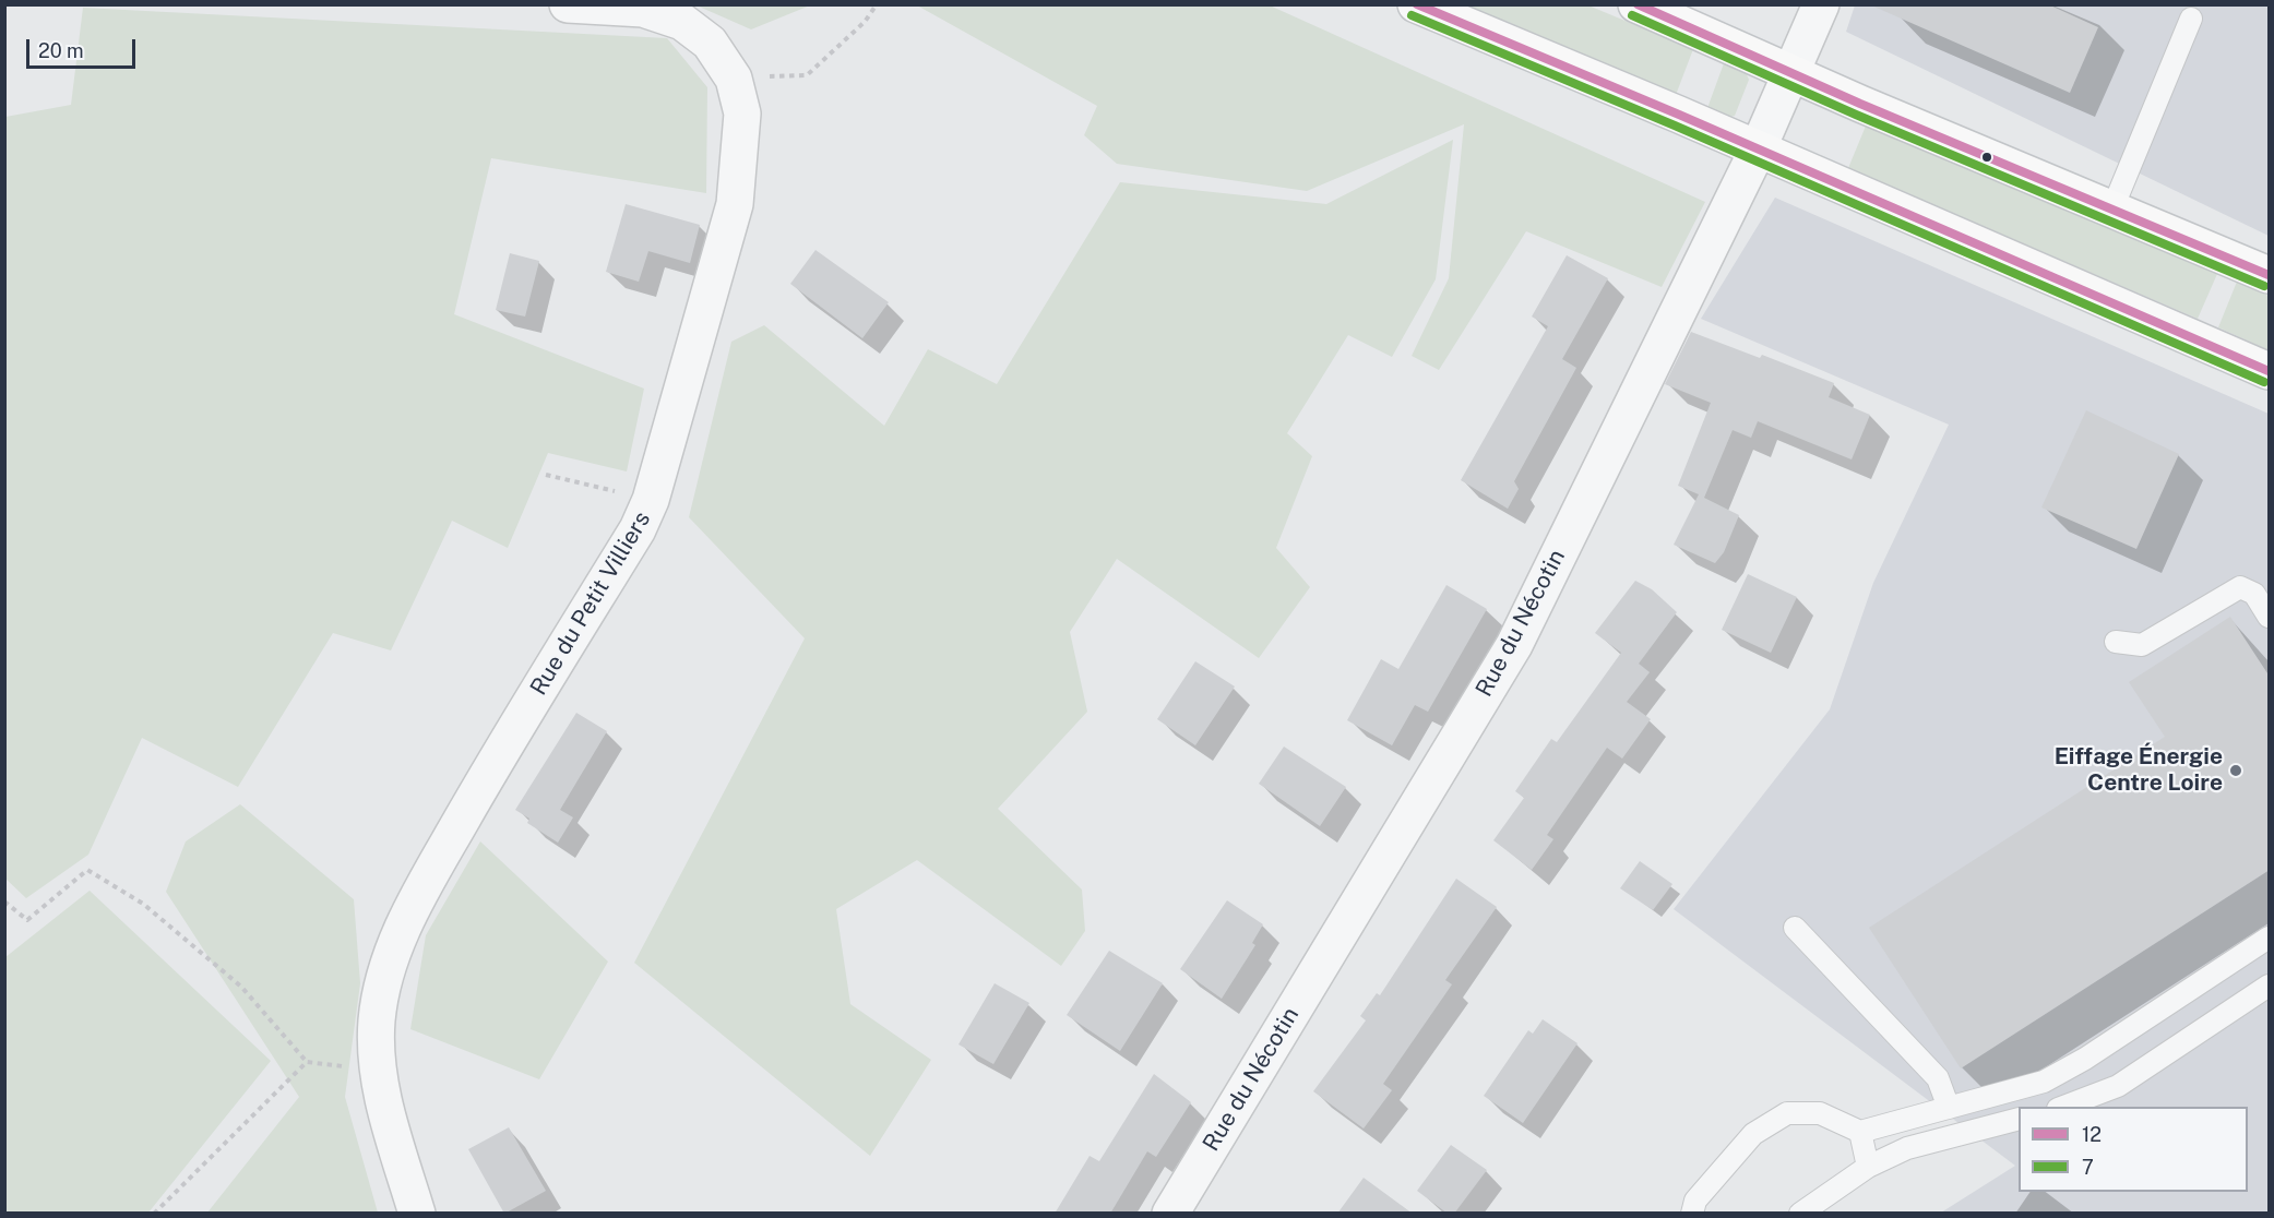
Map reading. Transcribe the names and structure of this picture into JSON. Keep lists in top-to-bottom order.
{
  "streets": {
    "street": ["Rue du Petit Villiers", "Rue du Nécotin"]
  },
  "places": ["Eiffage Énergie Centre Loire"],
  "lines": ["transit line 12", "transit line 7"],
  "legend": ["12", "7"],
  "scale_bar": "20 m"
}
